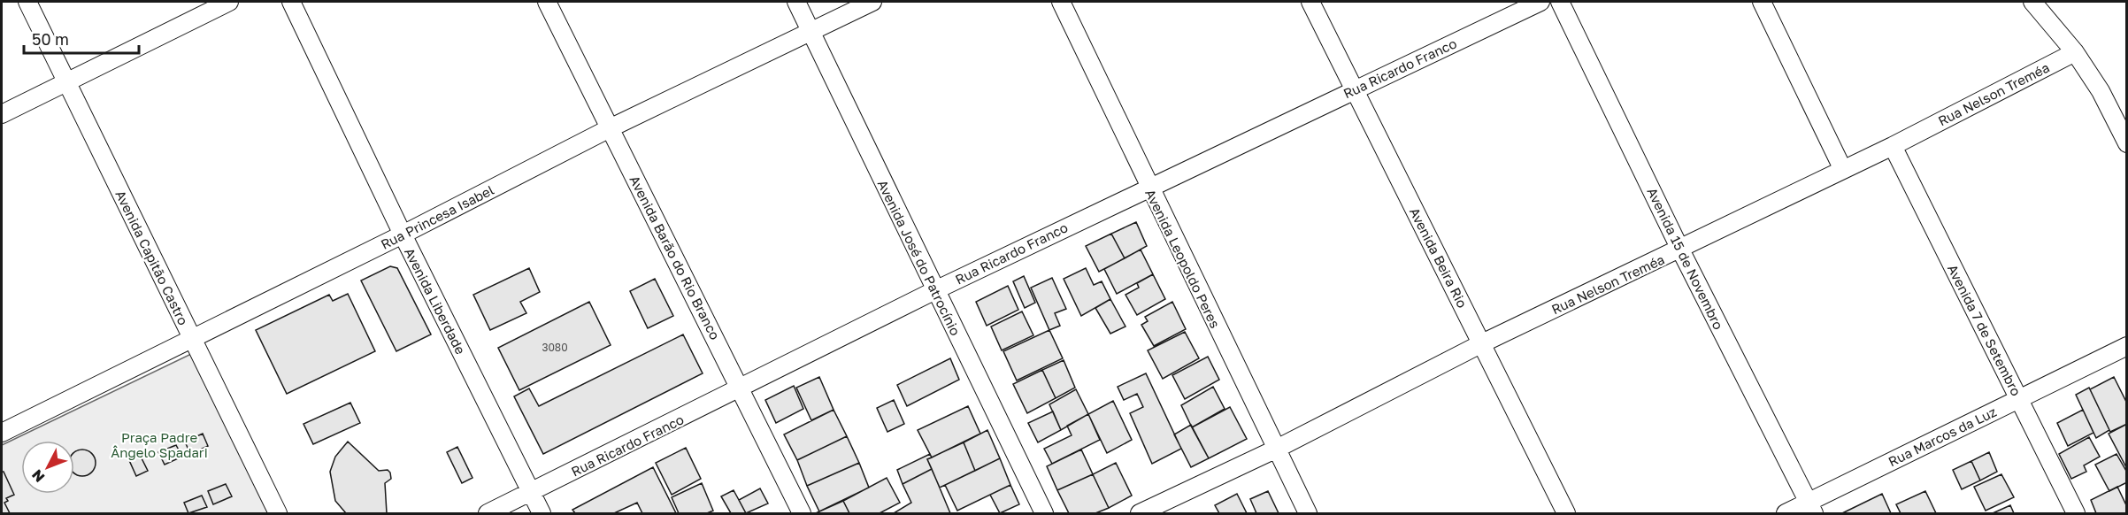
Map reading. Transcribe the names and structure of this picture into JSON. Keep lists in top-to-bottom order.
{
  "streets": {
    "street": [
      "Rua Ricardo Franco",
      "Rua Nelson Treméa",
      "Rua Princesa Isabel",
      "Avenida Capitão Castro",
      "Avenida Barão do Rio Branco",
      "Avenida José do Patrocínio",
      "Avenida Beira Rio",
      "Avenida Leopoldo Peres",
      "Avenida 15 de Novembro",
      "Avenida Liberdade",
      "Avenida 7 de Setembro",
      "Rua Marcos da Luz"
    ]
  },
  "crossings": [
    ["Rua Ricardo Franco", "Avenida Barão do Rio Branco"],
    ["Rua Ricardo Franco", "Avenida José do Patrocínio"],
    ["Rua Ricardo Franco", "Avenida Beira Rio"],
    ["Rua Ricardo Franco", "Avenida Leopoldo Peres"],
    ["Rua Ricardo Franco", "Avenida Liberdade"],
    ["Rua Nelson Treméa", "Avenida Beira Rio"],
    ["Rua Nelson Treméa", "Avenida Leopoldo Peres"],
    ["Rua Nelson Treméa", "Avenida 15 de Novembro"],
    ["Rua Nelson Treméa", "Avenida 7 de Setembro"],
    ["Rua Princesa Isabel", "Avenida Capitão Castro"],
    ["Rua Princesa Isabel", "Avenida Barão do Rio Branco"],
    ["Rua Princesa Isabel", "Avenida José do Patrocínio"],
    ["Rua Princesa Isabel", "Avenida Liberdade"],
    ["Avenida 15 de Novembro", "Rua Marcos da Luz"],
    ["Avenida 7 de Setembro", "Rua Marcos da Luz"]
  ],
  "parks": ["Praça Padre Ângelo Spadari"],
  "house_numbers": ["3080"],
  "scale_bar": "50 m",
  "north": "bottom left"
}
